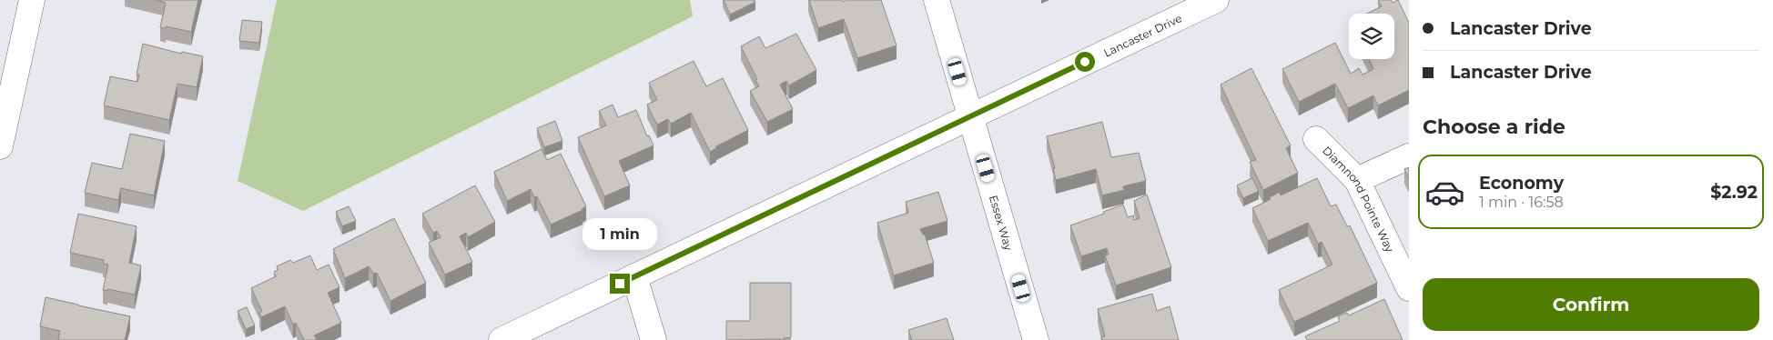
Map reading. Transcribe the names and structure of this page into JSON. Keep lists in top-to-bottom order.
{
  "streets": {
    "street": ["Lancaster Drive", "Diamnond Pointe Way", "Essex Way"]
  },
  "crossings": [
    ["Lancaster Drive", "Essex Way"]
  ],
  "page": {
    "banner": ["Lancaster Drive", "Lancaster Drive"],
    "heading": "Choose a ride",
    "list": [
      {
        "name": "Economy",
        "note": "1 min · 16:58",
        "value": "$2.92"
      }
    ],
    "bubble": "1 min",
    "buttons": "Confirm"
  }
}
